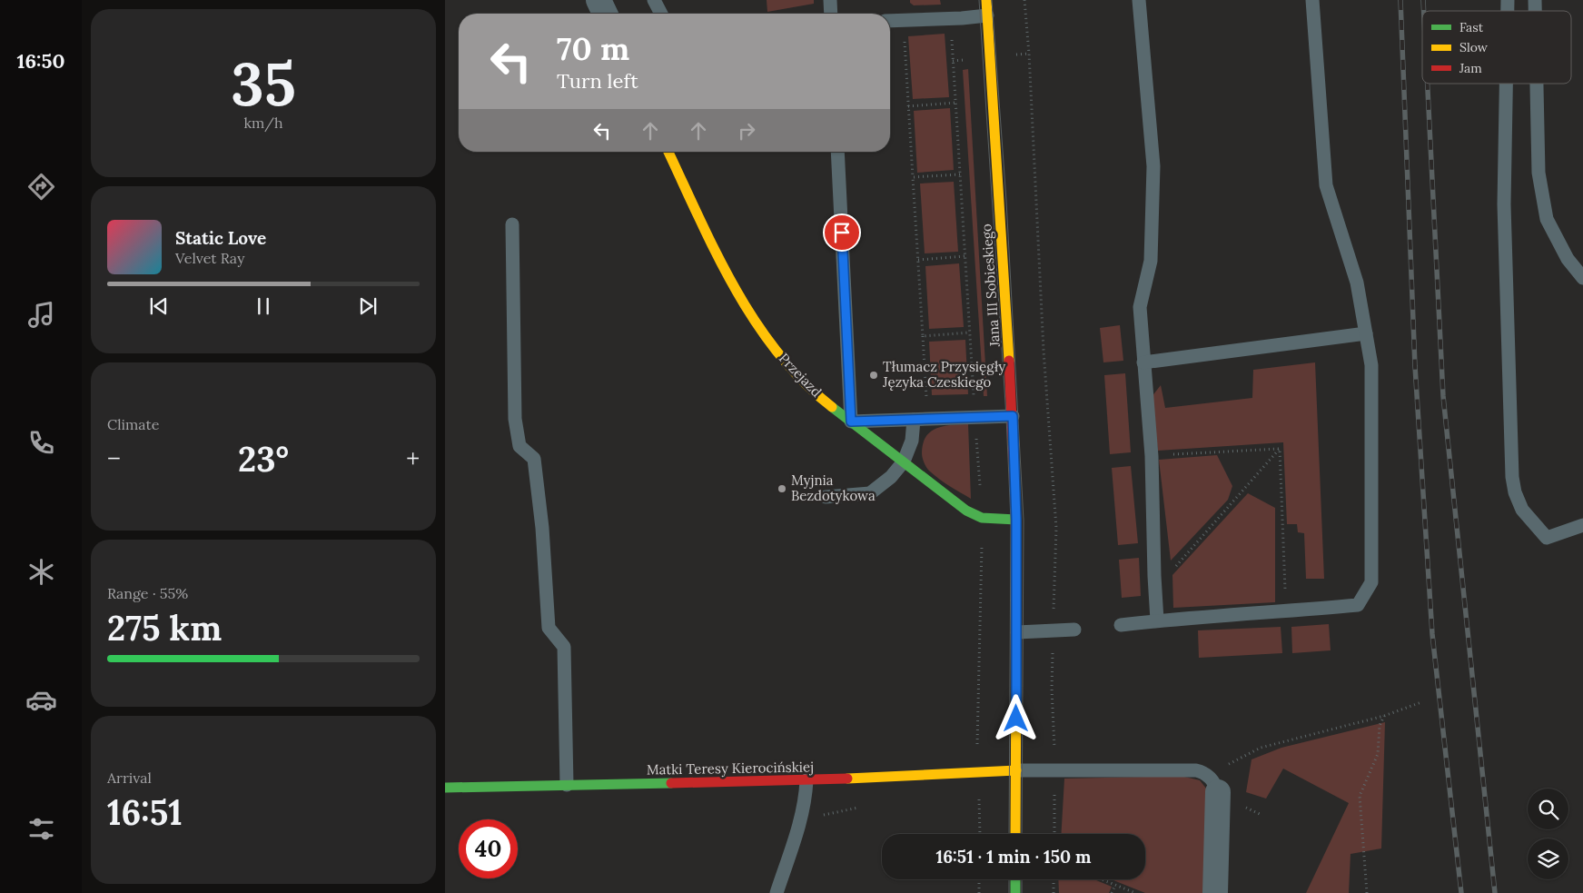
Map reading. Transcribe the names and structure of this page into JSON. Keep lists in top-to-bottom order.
{
  "streets": {
    "street": ["Jana III Sobieskiego", "Przejazd", "Matki Teresy Kierocińskiej"]
  },
  "crossings": [
    ["Jana III Sobieskiego", "Przejazd"],
    ["Jana III Sobieskiego", "Matki Teresy Kierocińskiej"]
  ],
  "places": ["Tłumacz Przysięgły Języka Czeskiego", "Myjnia Bezdotykowa"],
  "legend": ["Fast", "Slow", "Jam"],
  "page": {
    "tabs": "16:50",
    "tile": [
      ["35", "km/h"],
      "Climate",
      ["Range · 55%", "275 km"],
      ["Arrival", "16:51"]
    ],
    "turn": ["70 m", "Turn left"],
    "song": ["Static Love", "Velvet Ray"],
    "heat": ["−", "23°", "+"],
    "limit": "40",
    "trip": "16:51 · 1 min · 150 m"
  }
}
